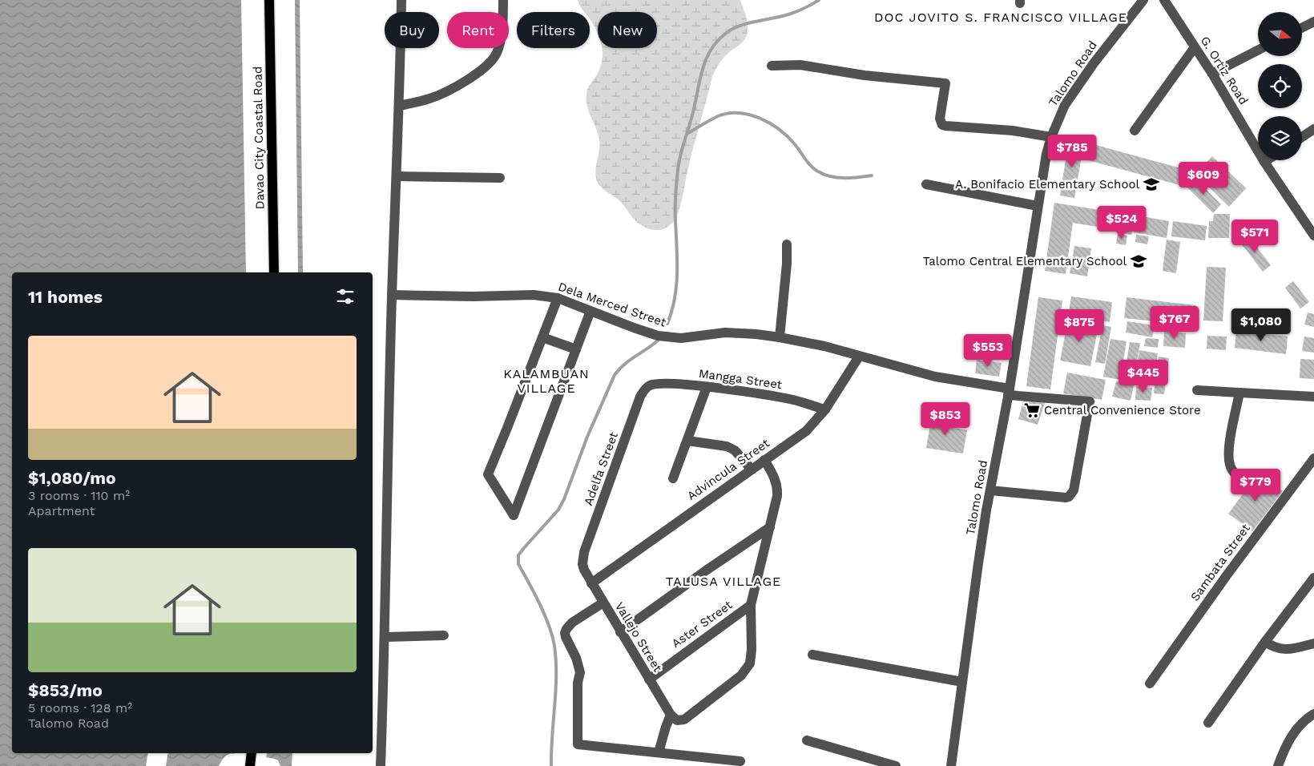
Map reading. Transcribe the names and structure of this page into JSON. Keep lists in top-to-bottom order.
{
  "streets": {
    "main road": ["Davao City Coastal Road"],
    "street": [
      "G. Ortiz Road",
      "Talomo Road",
      "Dela Merced Street",
      "Mangga Street",
      "Adelfa Street",
      "Advincula Street",
      "Sambata Street",
      "Aster Street",
      "Vallejo Street"
    ]
  },
  "crossings": [
    ["Talomo Road", "Dela Merced Street"],
    ["Dela Merced Street", "Advincula Street"],
    ["Mangga Street", "Adelfa Street"],
    ["Mangga Street", "Advincula Street"],
    ["Adelfa Street", "Vallejo Street"],
    ["Advincula Street", "Vallejo Street"],
    ["Aster Street", "Vallejo Street"]
  ],
  "districts": ["DOC JOVITO S. FRANCISCO VILLAGE", "KALAMBUAN VILLAGE", "TALUSA VILLAGE"],
  "places": {
    "school or university": ["A. Bonifacio Elementary School", "Talomo Central Elementary School"],
    "supermarket": ["Central Convenience Store"]
  },
  "north": "right",
  "page": {
    "chip": [
      "Buy",
      "Rent",
      "Filters",
      "New"
    ],
    "price": [
      "$785",
      "$609",
      "$524",
      "$571",
      "$767",
      "$1,080",
      "$875",
      "$553",
      "$445",
      "$853",
      "$779"
    ],
    "heading": "11 homes",
    "list": [
      {
        "name": "$1,080/mo",
        "note": "3 rooms · 110 m² · Apartment"
      },
      {
        "name": "$853/mo",
        "note": "5 rooms · 128 m² · Talomo Road"
      }
    ]
  }
}
